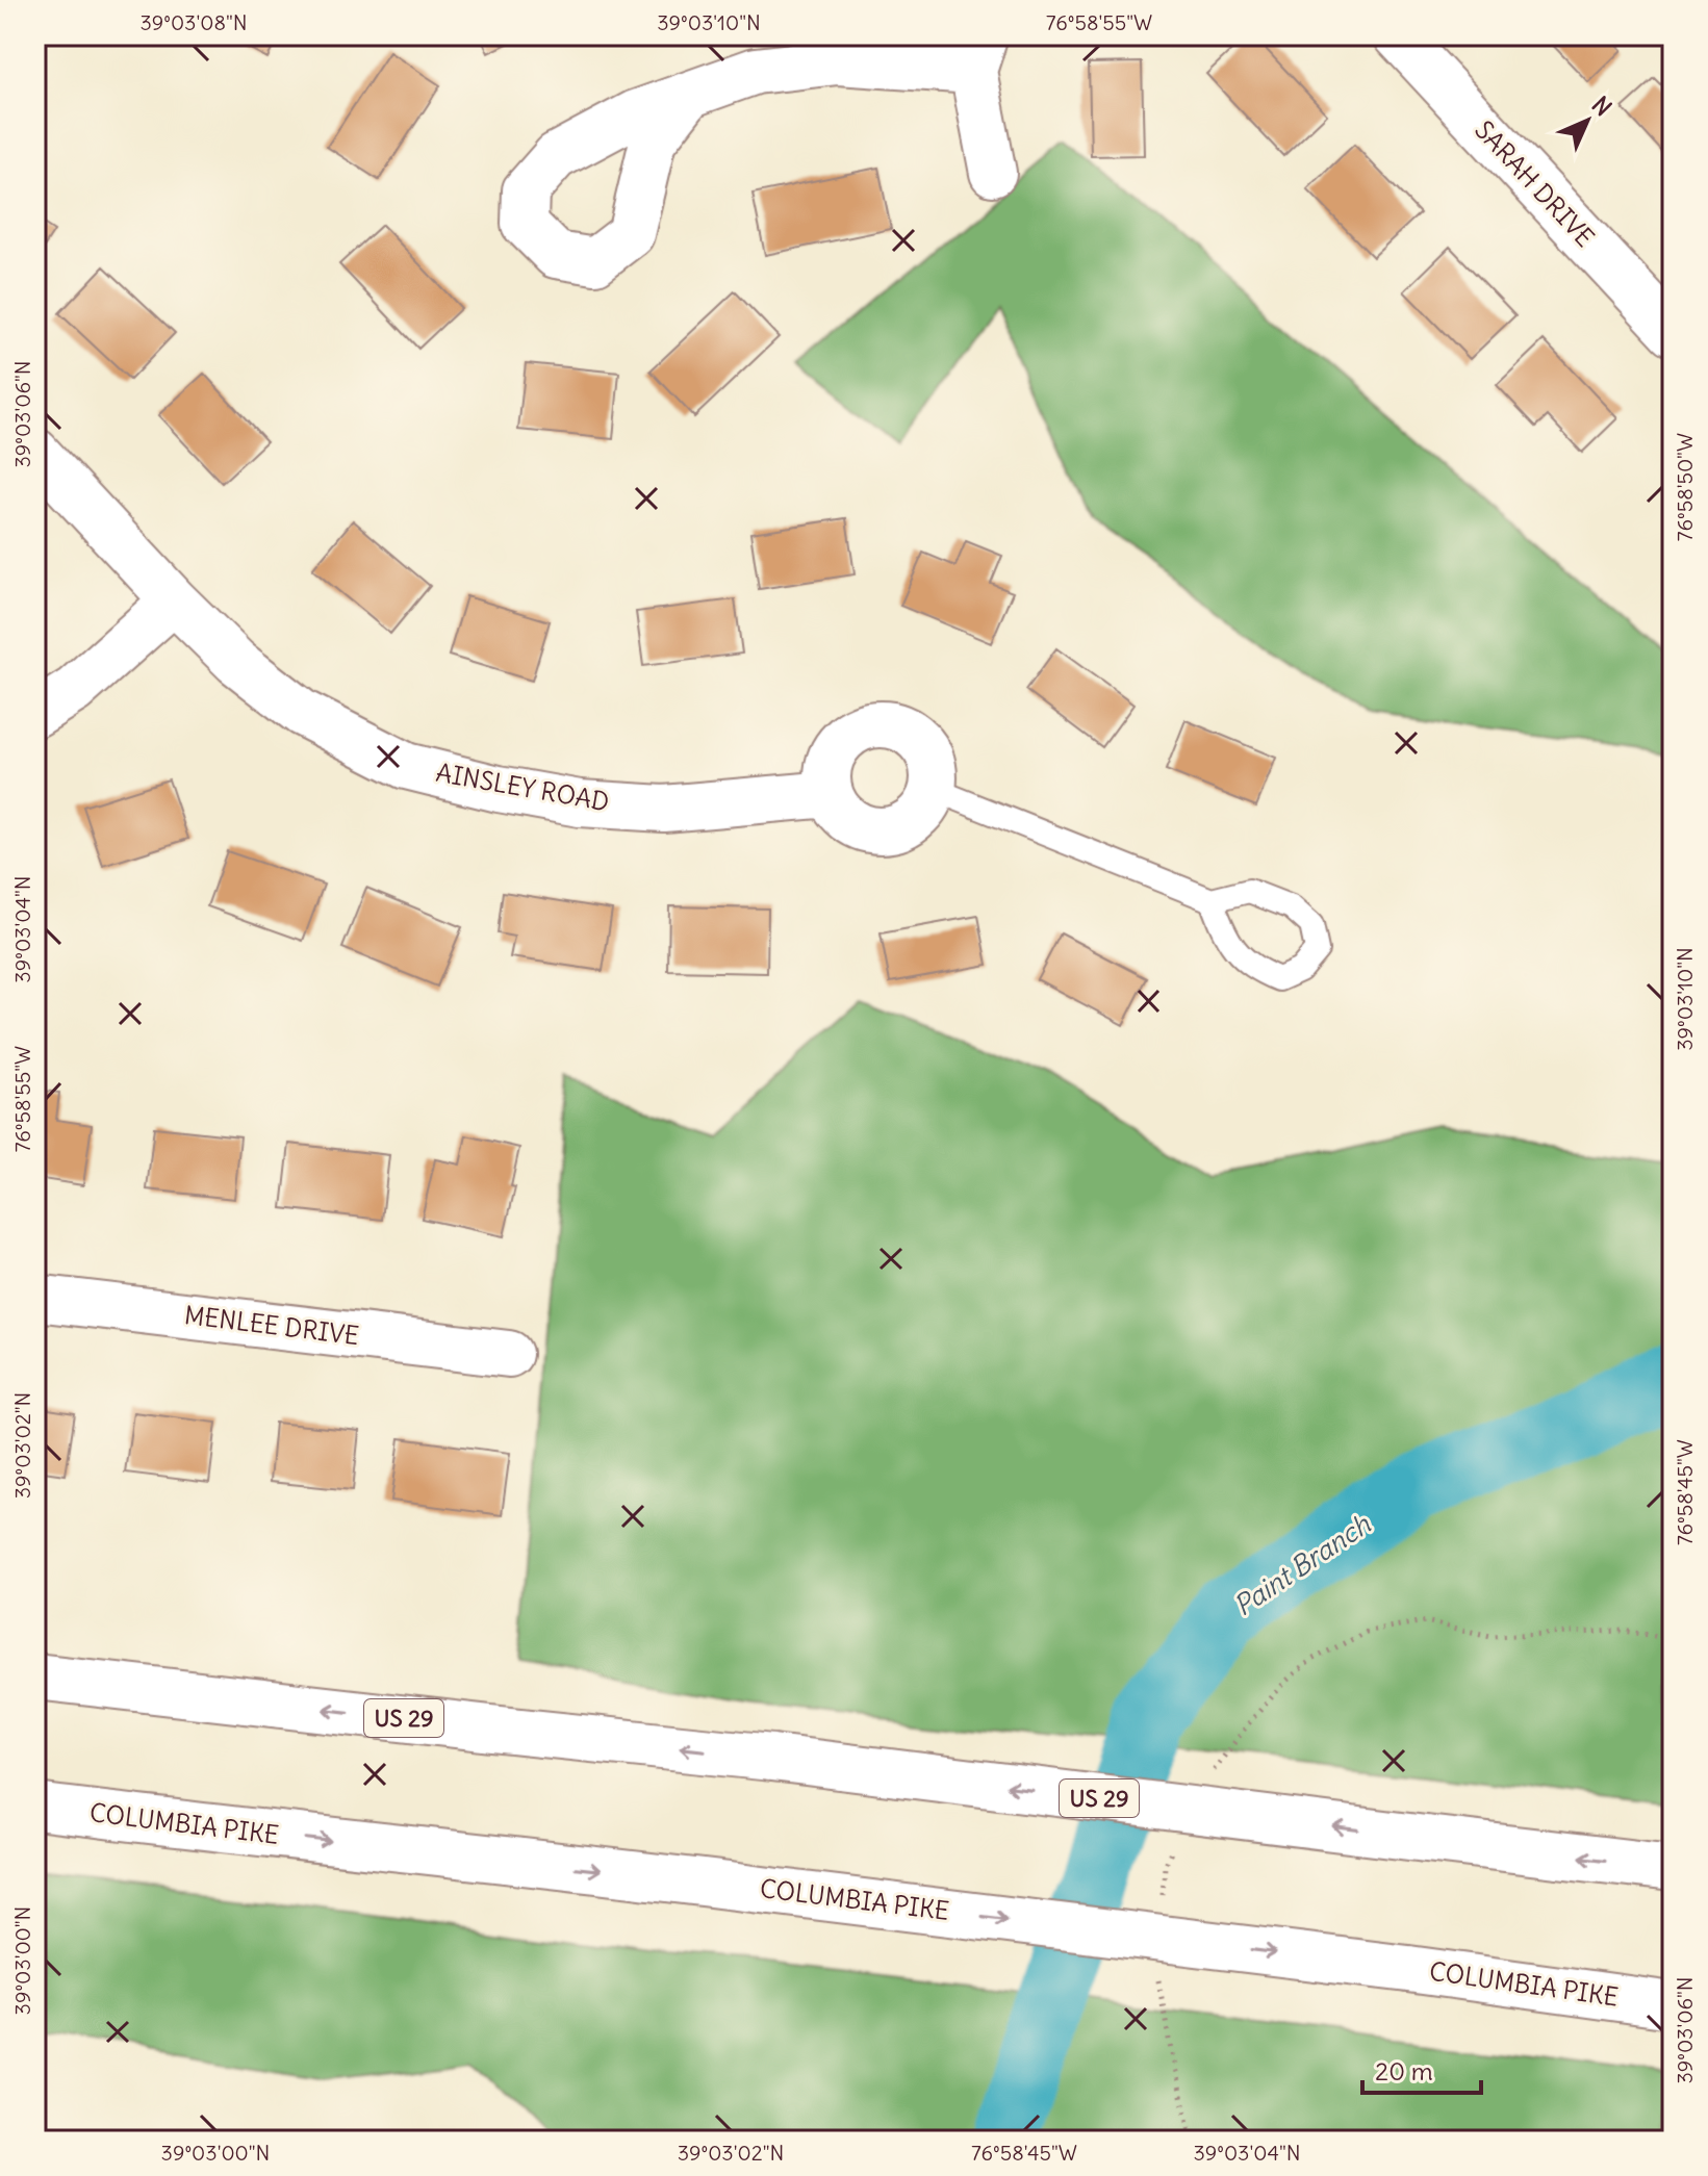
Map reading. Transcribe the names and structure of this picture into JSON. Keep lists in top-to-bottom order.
{
  "streets": {
    "main road": [
      "SARAH DRIVE",
      "AINSLEY ROAD",
      "MENLEE DRIVE",
      "US 29",
      "COLUMBIA PIKE"
    ]
  },
  "water": ["Paint Branch"],
  "scale_bar": "20 m",
  "north": "top right",
  "coordinates": [
    "39°03'08\"N",
    "39°03'10\"N",
    "76°58'55\"W",
    "39°03'06\"N",
    "76°58'50\"W",
    "39°03'04\"N",
    "39°03'02\"N",
    "76°58'45\"W",
    "39°03'00\"N"
  ]
}
